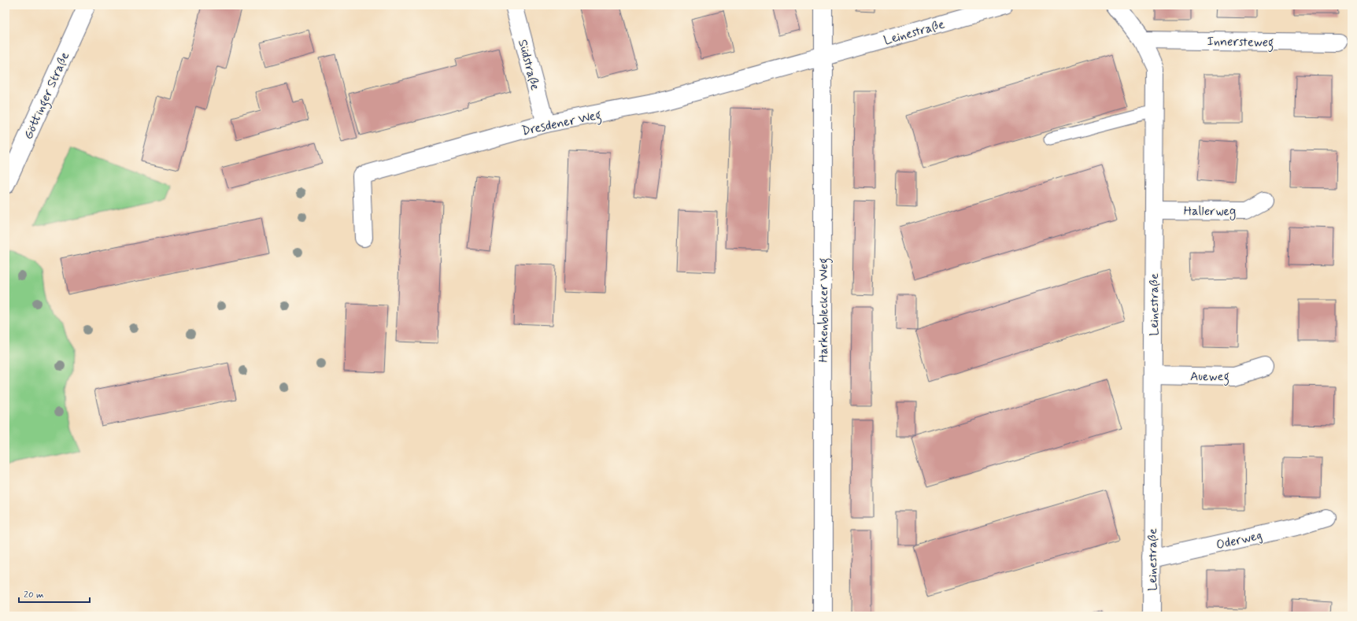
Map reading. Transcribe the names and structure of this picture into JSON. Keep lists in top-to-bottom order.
{
  "streets": {
    "street": [
      "Leinestraße",
      "Innersteweg",
      "Südstraße",
      "Göttinger Straße",
      "Dresdener Weg",
      "Hallerweg",
      "Harkenblecker Weg",
      "Aueweg",
      "Oderweg"
    ]
  },
  "crossings": [
    ["Leinestraße", "Innersteweg"],
    ["Leinestraße", "Dresdener Weg"],
    ["Leinestraße", "Hallerweg"],
    ["Leinestraße", "Harkenblecker Weg"],
    ["Leinestraße", "Aueweg"],
    ["Leinestraße", "Oderweg"],
    ["Südstraße", "Dresdener Weg"],
    ["Dresdener Weg", "Harkenblecker Weg"]
  ],
  "scale_bar": "20 m"
}
